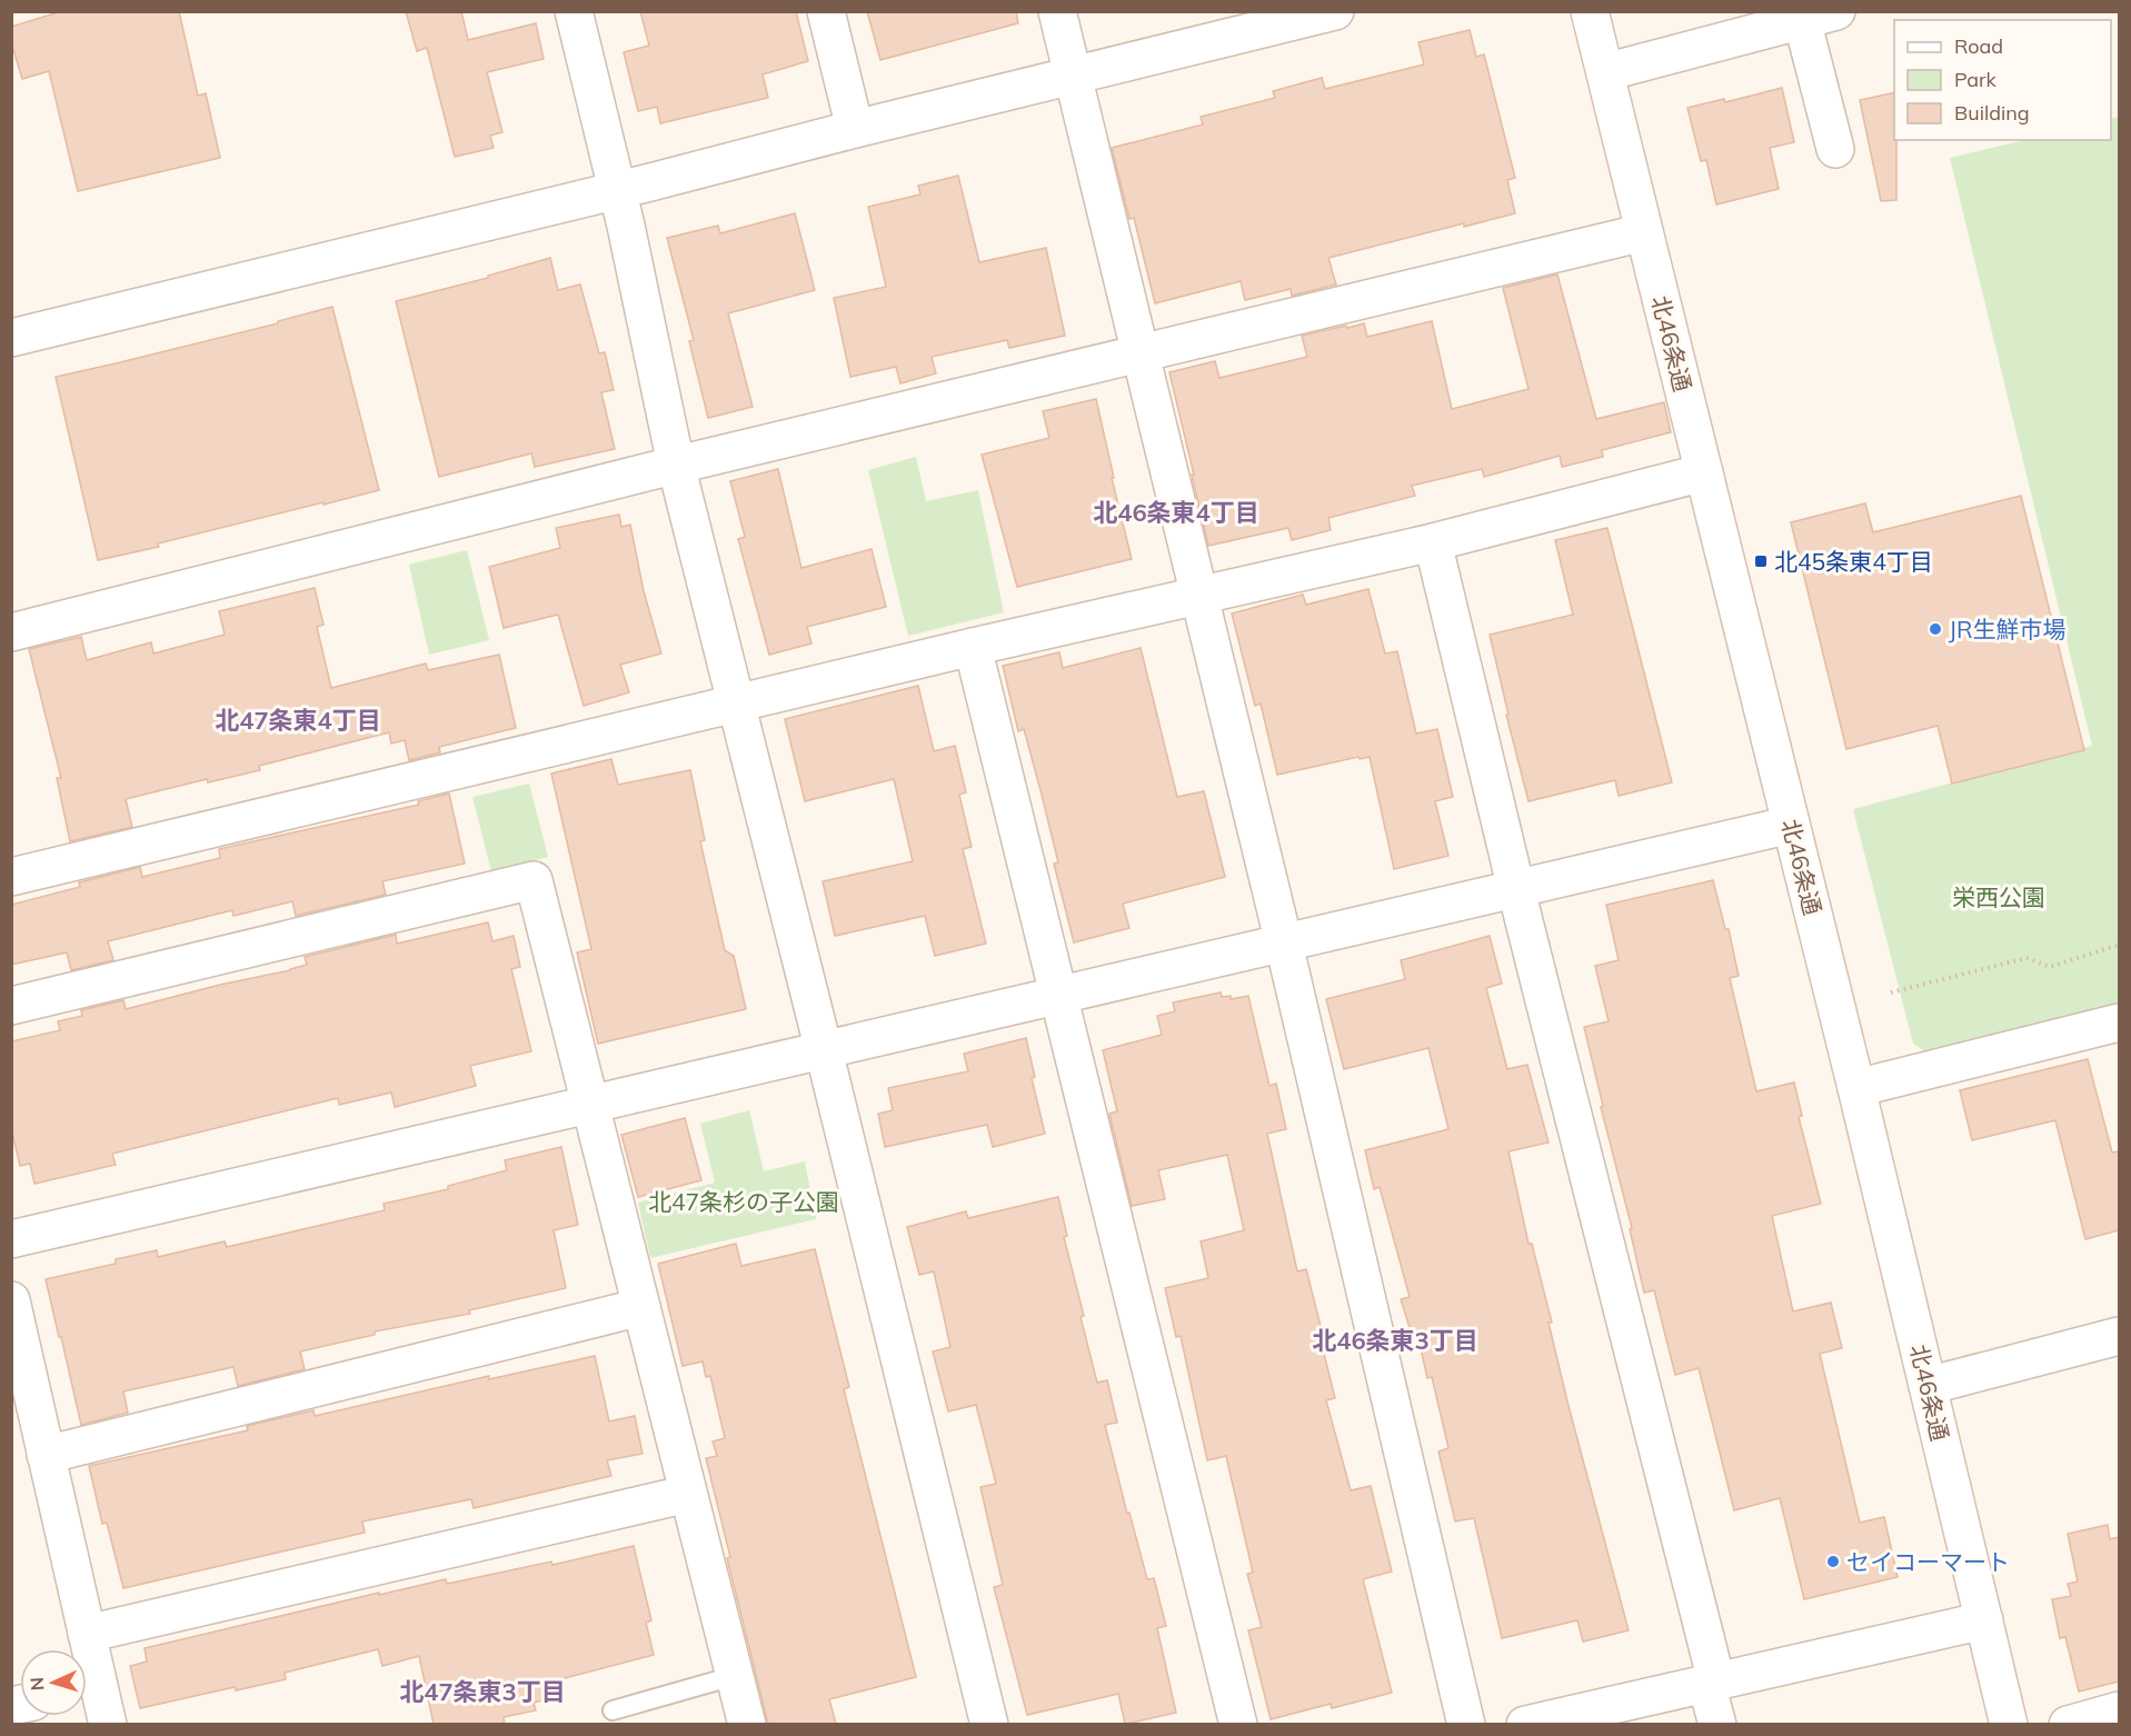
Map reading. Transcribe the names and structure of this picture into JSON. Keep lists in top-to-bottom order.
{
  "streets": {
    "street": ["北46条通"]
  },
  "districts": [
    "北46条東4丁目",
    "北47条東4丁目",
    "北46条東3丁目",
    "北47条東3丁目"
  ],
  "parks": ["栄西公園", "北47条杉の子公園"],
  "places": {
    "transit": ["北45条東4丁目"],
    "other": ["JR生鮮市場", "セイコーマート"]
  },
  "legend": ["Road", "Park", "Building"],
  "north": "left"
}
